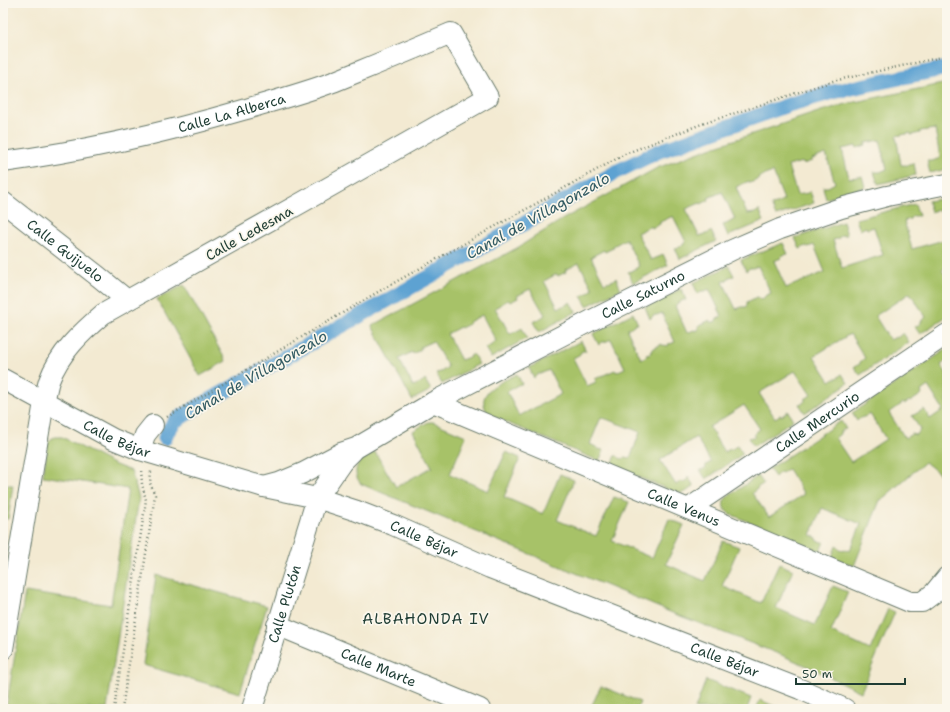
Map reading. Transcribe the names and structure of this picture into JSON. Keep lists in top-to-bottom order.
{
  "streets": {
    "street": [
      "Calle La Alberca",
      "Calle Ledesma",
      "Calle Guijuelo",
      "Calle Saturno",
      "Calle Mercurio",
      "Calle Béjar",
      "Calle Venus",
      "Calle Plutón",
      "Calle Marte"
    ]
  },
  "crossings": [
    ["Calle La Alberca", "Calle Ledesma"],
    ["Calle Ledesma", "Calle Guijuelo"],
    ["Calle Ledesma", "Calle Béjar"],
    ["Calle Saturno", "Calle Béjar"],
    ["Calle Saturno", "Calle Venus"],
    ["Calle Saturno", "Calle Plutón"],
    ["Calle Mercurio", "Calle Venus"],
    ["Calle Béjar", "Calle Plutón"],
    ["Calle Plutón", "Calle Marte"]
  ],
  "districts": ["ALBAHONDA IV"],
  "water": ["Canal de Villagonzalo"],
  "scale_bar": "50 m"
}
